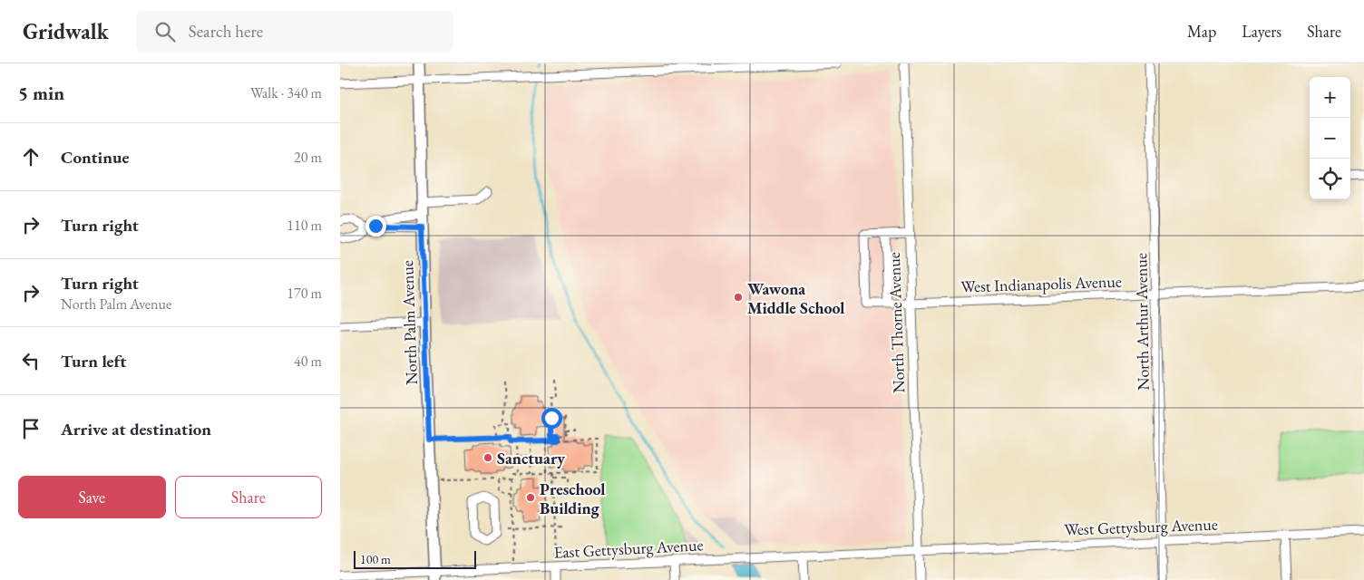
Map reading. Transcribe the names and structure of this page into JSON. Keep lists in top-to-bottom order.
{
  "streets": {
    "main road": ["North Palm Avenue"],
    "street": [
      "West Indianapolis Avenue",
      "North Arthur Avenue",
      "North Thorne Avenue",
      "West Gettysburg Avenue",
      "East Gettysburg Avenue"
    ]
  },
  "crossings": [
    ["West Indianapolis Avenue", "North Arthur Avenue"],
    ["West Indianapolis Avenue", "North Thorne Avenue"],
    ["North Arthur Avenue", "West Gettysburg Avenue"],
    ["North Palm Avenue", "East Gettysburg Avenue"],
    ["North Thorne Avenue", "West Gettysburg Avenue"],
    ["North Thorne Avenue", "East Gettysburg Avenue"],
    ["West Gettysburg Avenue", "East Gettysburg Avenue"]
  ],
  "places": ["Wawona Middle School", "Sanctuary", "Preschool Building"],
  "scale_bar": "100 m",
  "page": {
    "header": "Gridwalk",
    "search": "Search here",
    "nav": ["Map", "Layers", "Share"],
    "heading": ["5 min", "Walk · 340 m"],
    "map_buttons": ["+", "−"],
    "list": [
      ["Continue", "20 m"],
      ["Turn right", "110 m"],
      ["Turn right", "North Palm Avenue", "170 m"],
      ["Turn left", "40 m"],
      "Arrive at destination"
    ],
    "buttons": ["Save", "Share"],
    "scale": "100 m"
  }
}
